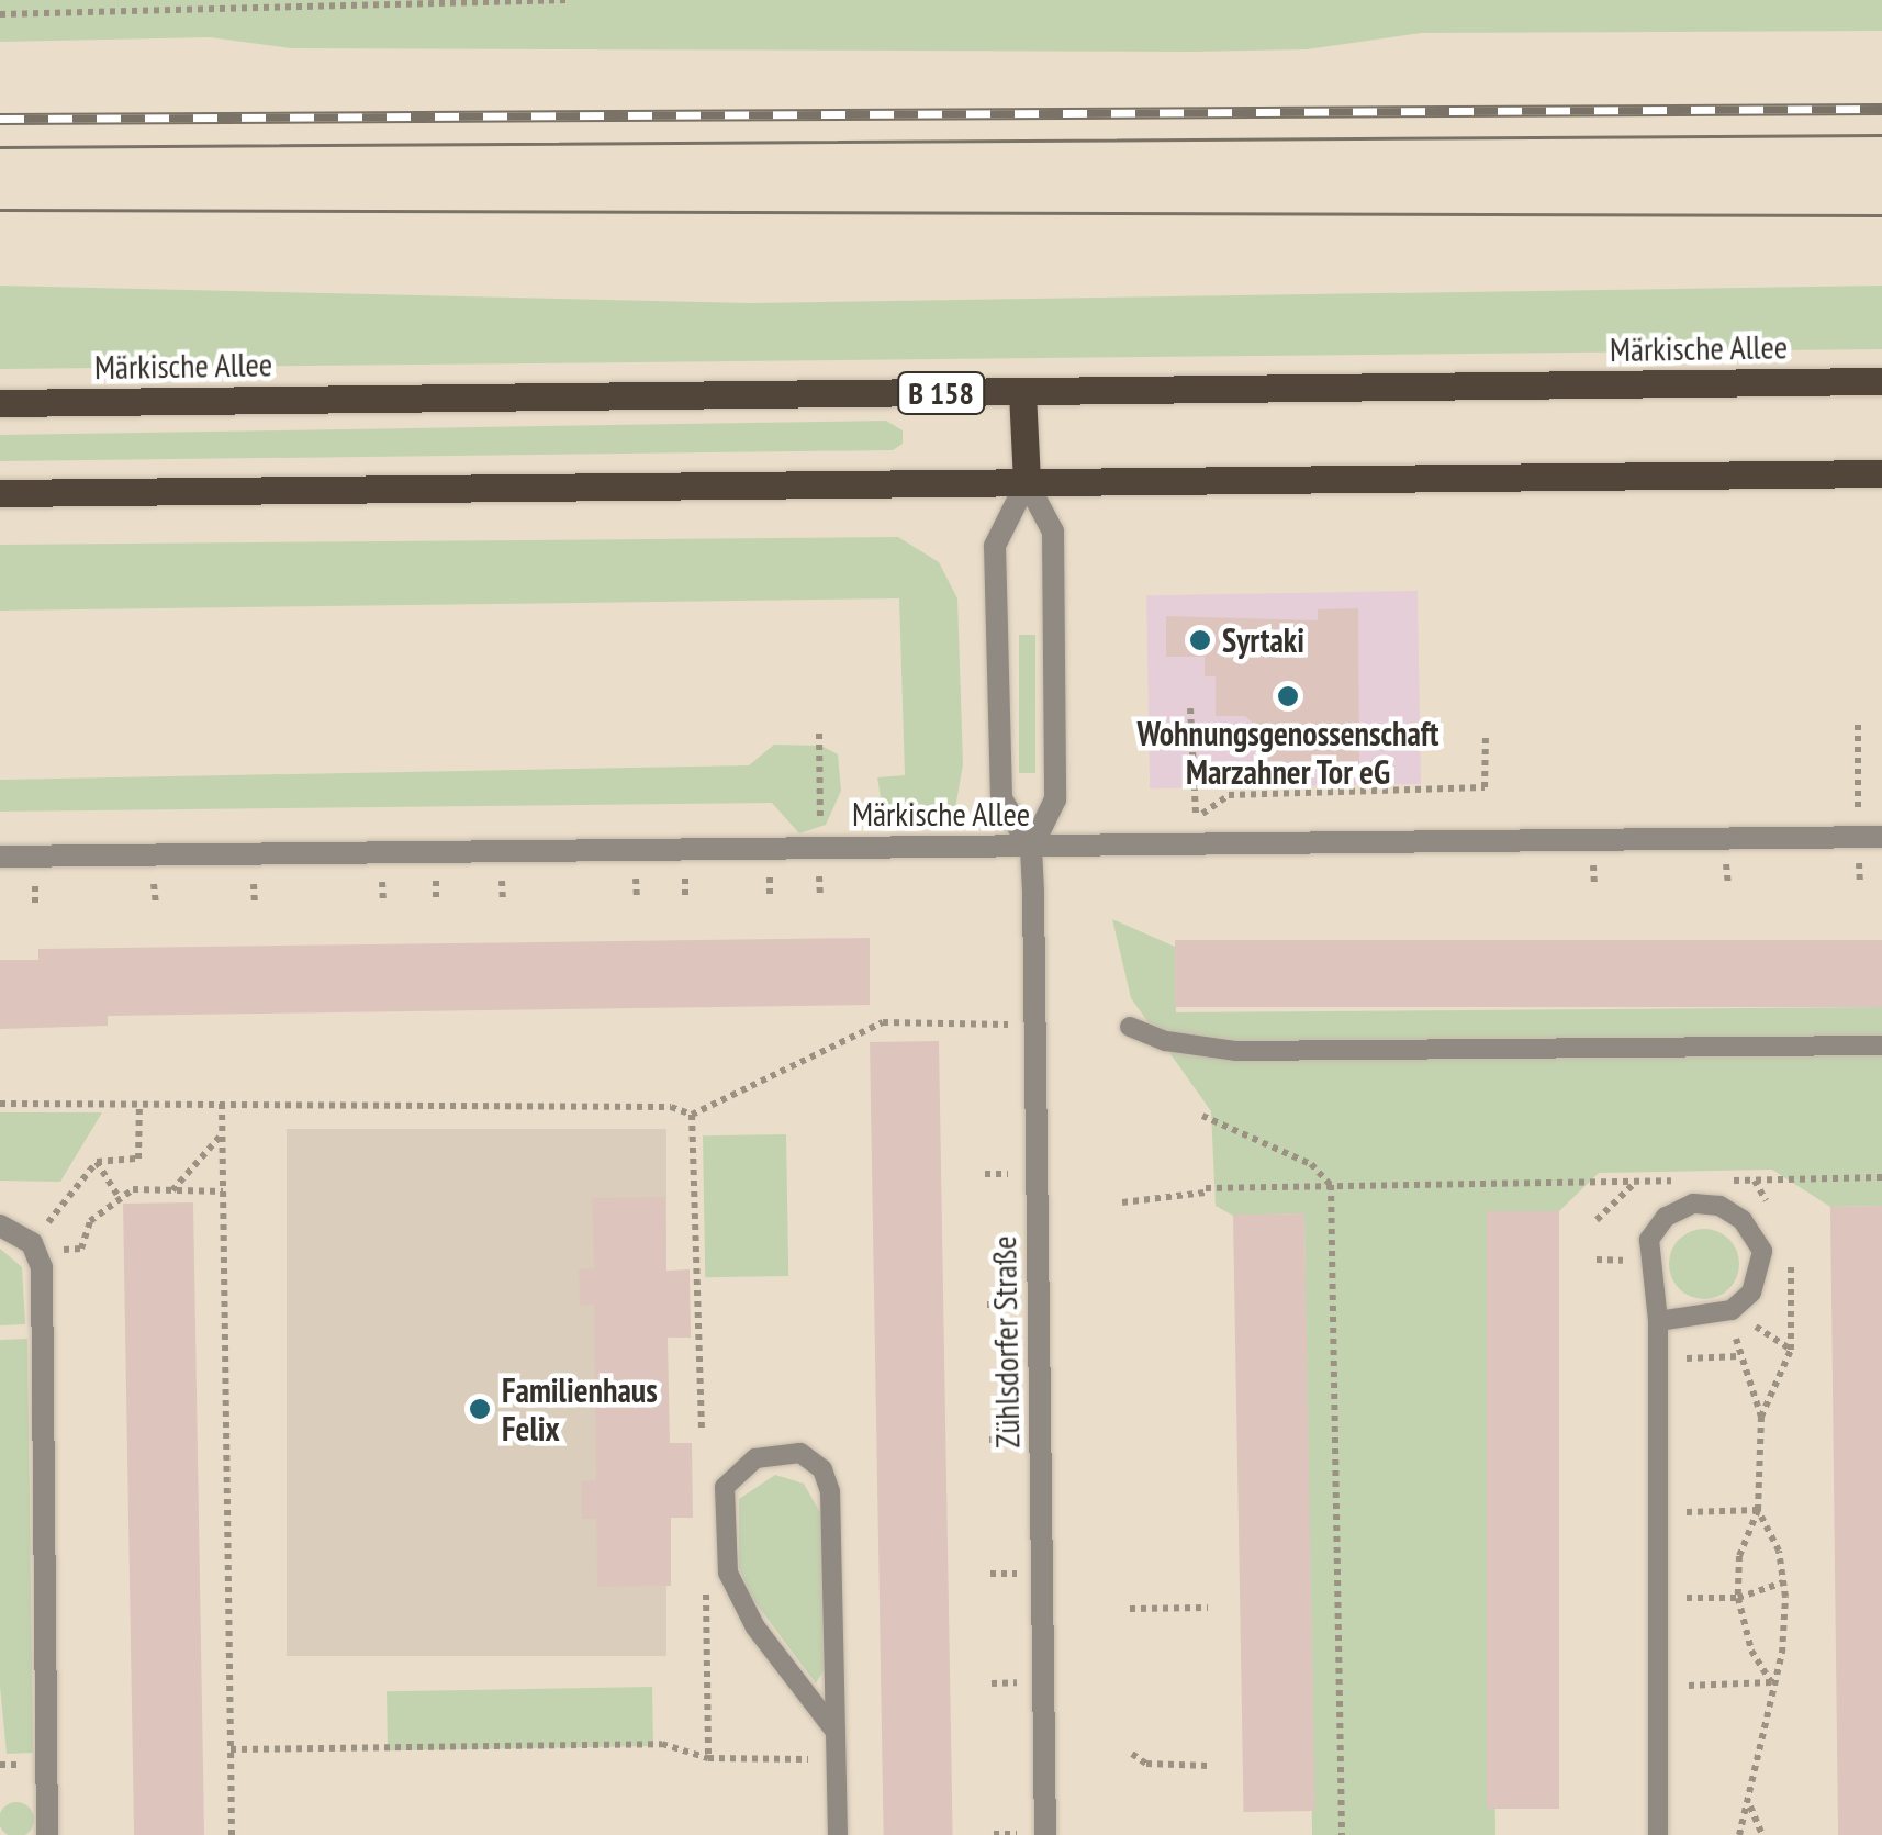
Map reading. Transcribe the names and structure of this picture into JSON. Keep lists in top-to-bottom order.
{
  "streets": {
    "main road": ["Märkische Allee", "B 158"],
    "street": ["Zühlsdorfer Straße"]
  },
  "crossings": [
    ["Märkische Allee", "Zühlsdorfer Straße"]
  ],
  "places": ["Syrtaki", "Wohnungsgenossenschaft Marzahner Tor eG", "Familienhaus Felix"]
}
